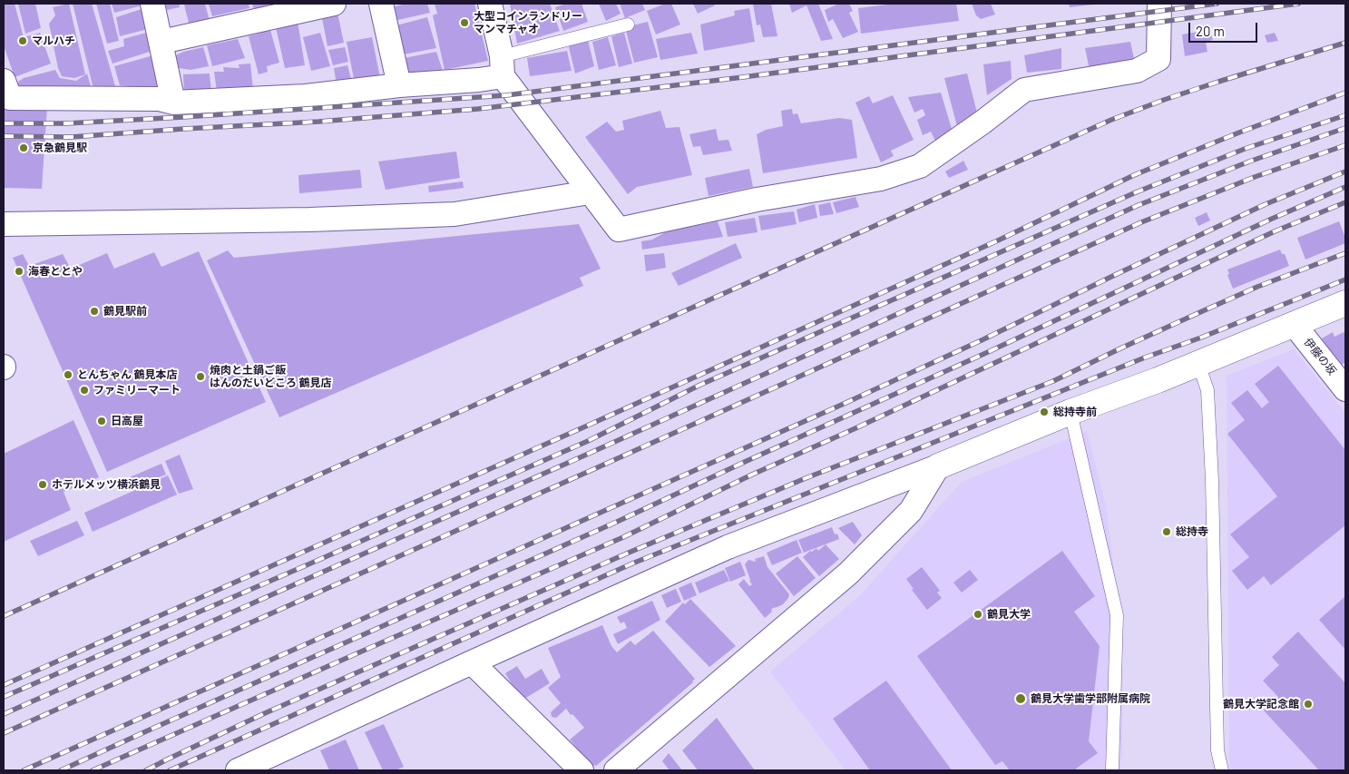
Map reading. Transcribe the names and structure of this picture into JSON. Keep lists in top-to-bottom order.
{
  "streets": {
    "street": ["伊藤の坂"]
  },
  "places": [
    "大型コインランドリー マンマチャオ",
    "マルハチ",
    "京急鶴見駅",
    "海春ととや",
    "鶴見駅前",
    "とんちゃん 鶴見本店",
    "焼肉と土鍋ご飯 はんのだいどころ 鶴見店",
    "ファミリーマート",
    "総持寺前",
    "日高屋",
    "ホテルメッツ横浜鶴見",
    "総持寺",
    "鶴見大学",
    "鶴見大学歯学部附属病院",
    "鶴見大学記念館"
  ],
  "scale_bar": "20 m"
}
